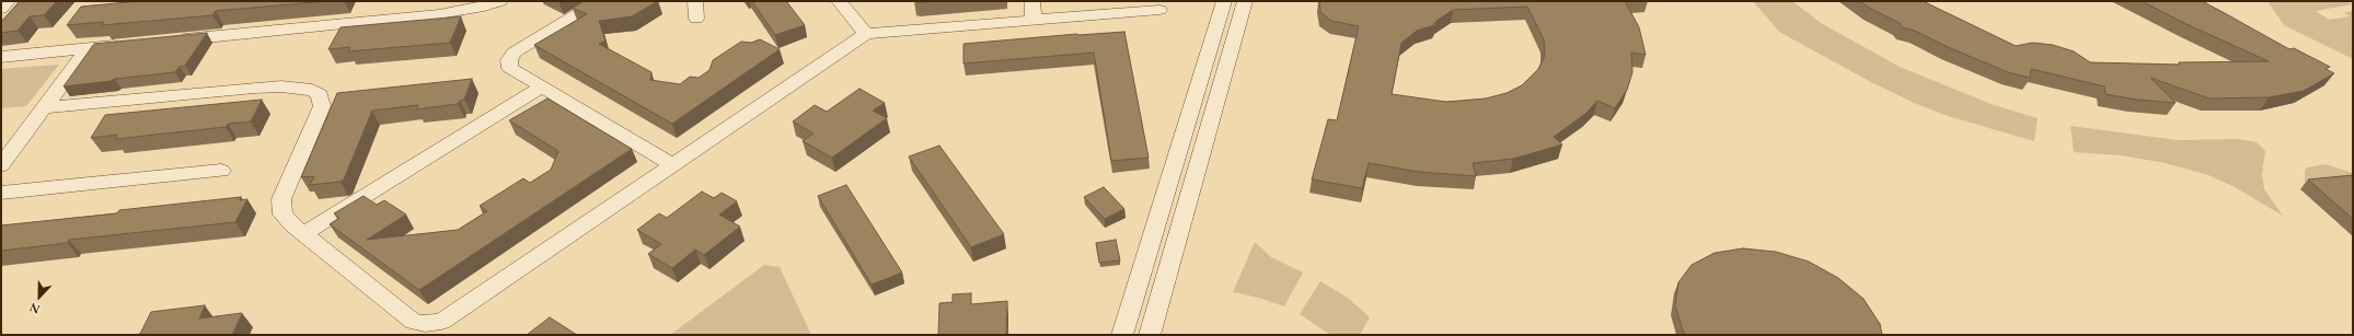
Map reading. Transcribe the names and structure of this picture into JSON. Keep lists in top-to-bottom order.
{
  "north": "bottom"
}
